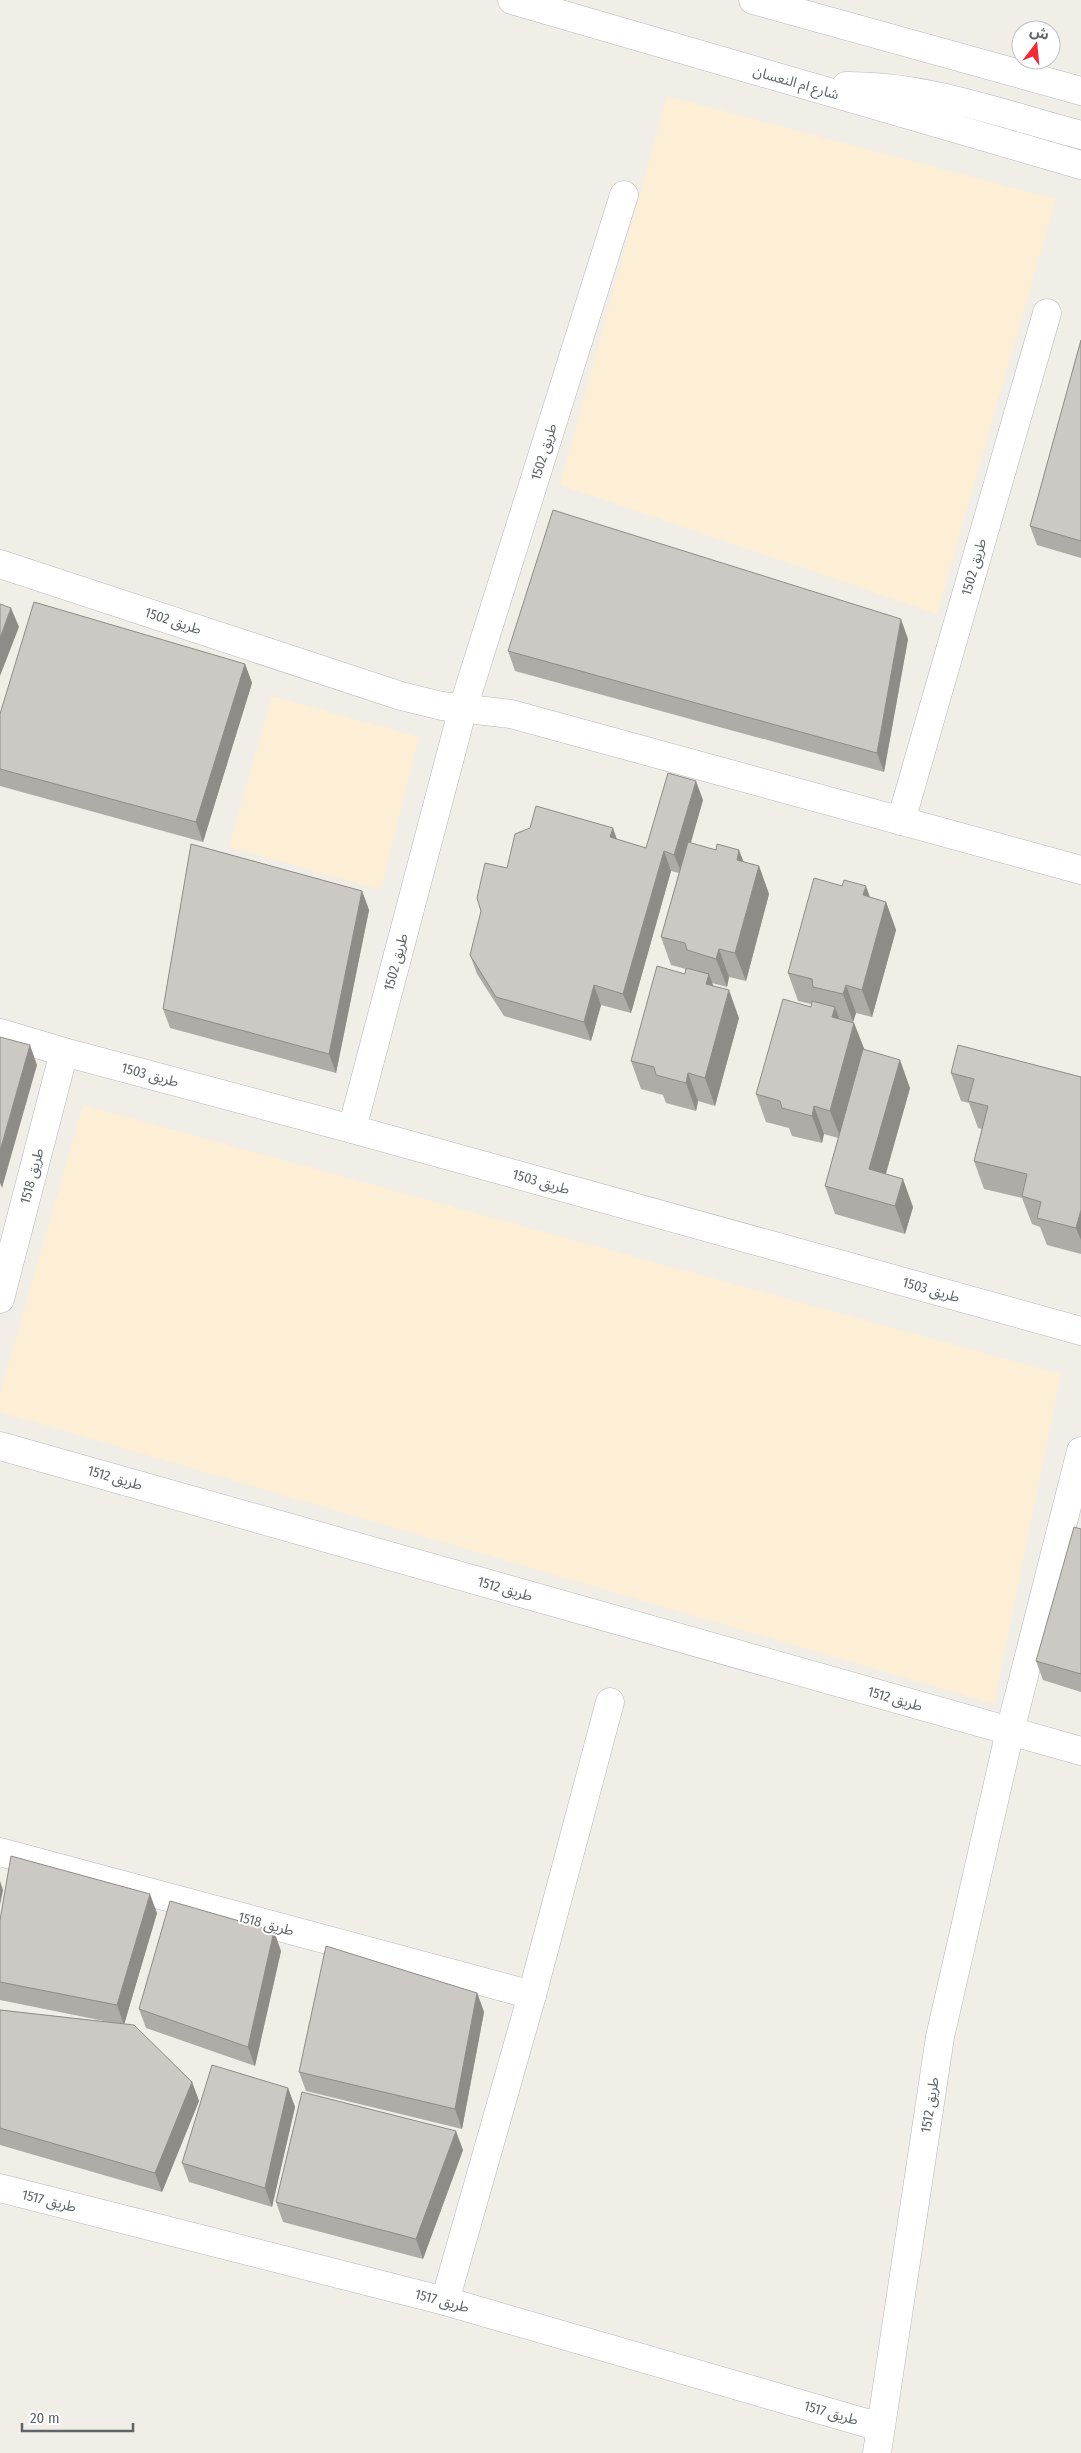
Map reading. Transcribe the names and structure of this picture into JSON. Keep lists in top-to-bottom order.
{
  "streets": {
    "street": [
      "شارع ام النعسان",
      "طريق 1502",
      "طريق 1503",
      "طريق 1518",
      "طريق 1512",
      "طريق 1517"
    ]
  },
  "crossings": [
    ["طريق 1502", "طريق 1503"],
    ["طريق 1503", "طريق 1518"],
    ["طريق 1512", "طريق 1517"]
  ],
  "scale_bar": "20 m",
  "north": "top"
}
